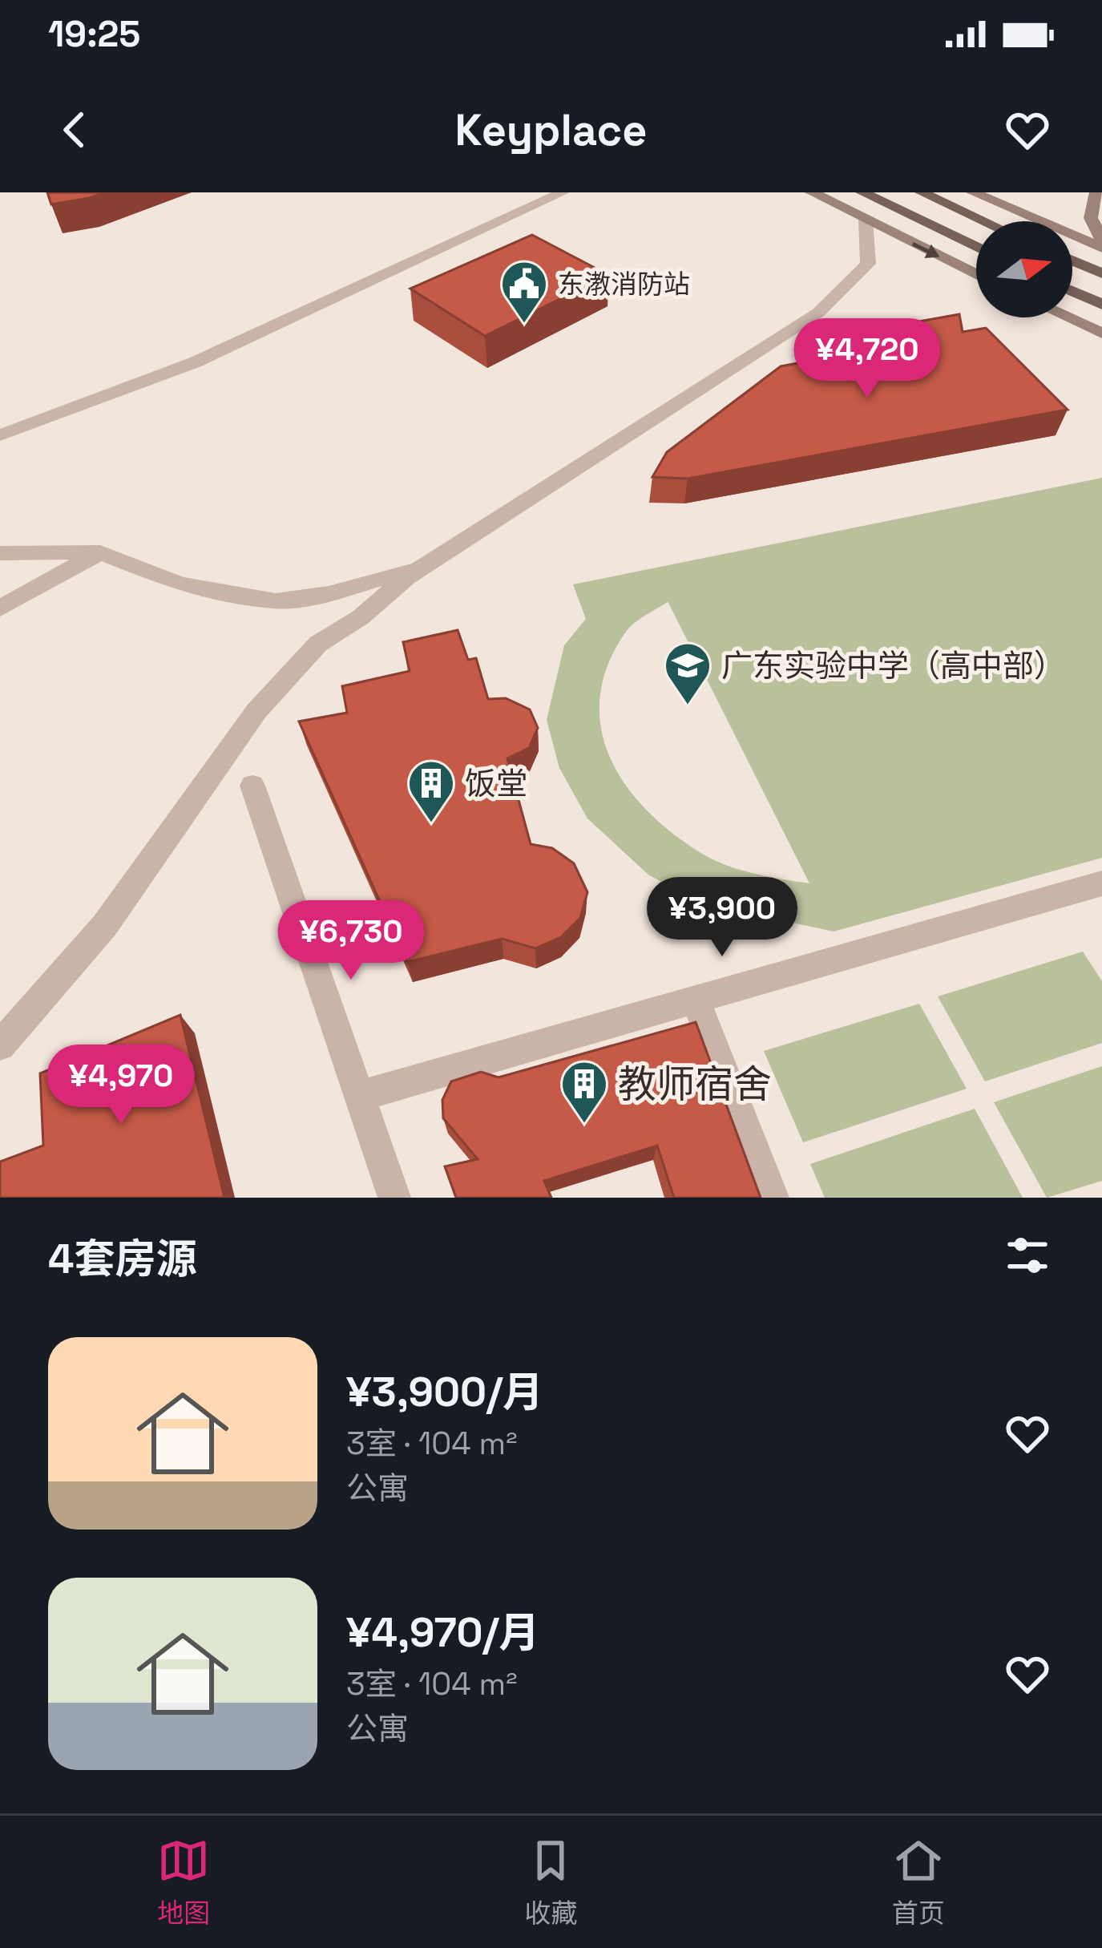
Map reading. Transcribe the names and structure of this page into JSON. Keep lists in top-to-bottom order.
{
  "places": {
    "public building": ["东漖消防站"],
    "school or university": ["广东实验中学（高中部）"],
    "building": ["饭堂", "教师宿舍"]
  },
  "north": "right",
  "page": {
    "status": "19:25",
    "header": "Keyplace",
    "price": [
      "¥4,720",
      "¥3,900",
      "¥6,730",
      "¥4,970"
    ],
    "heading": "4套房源",
    "list": [
      {
        "name": "¥3,900/月",
        "note": "3室 · 104 m² · 公寓"
      },
      {
        "name": "¥4,970/月",
        "note": "3室 · 104 m² · 公寓"
      }
    ],
    "tabs": ["地图", "收藏", "首页"]
  }
}
